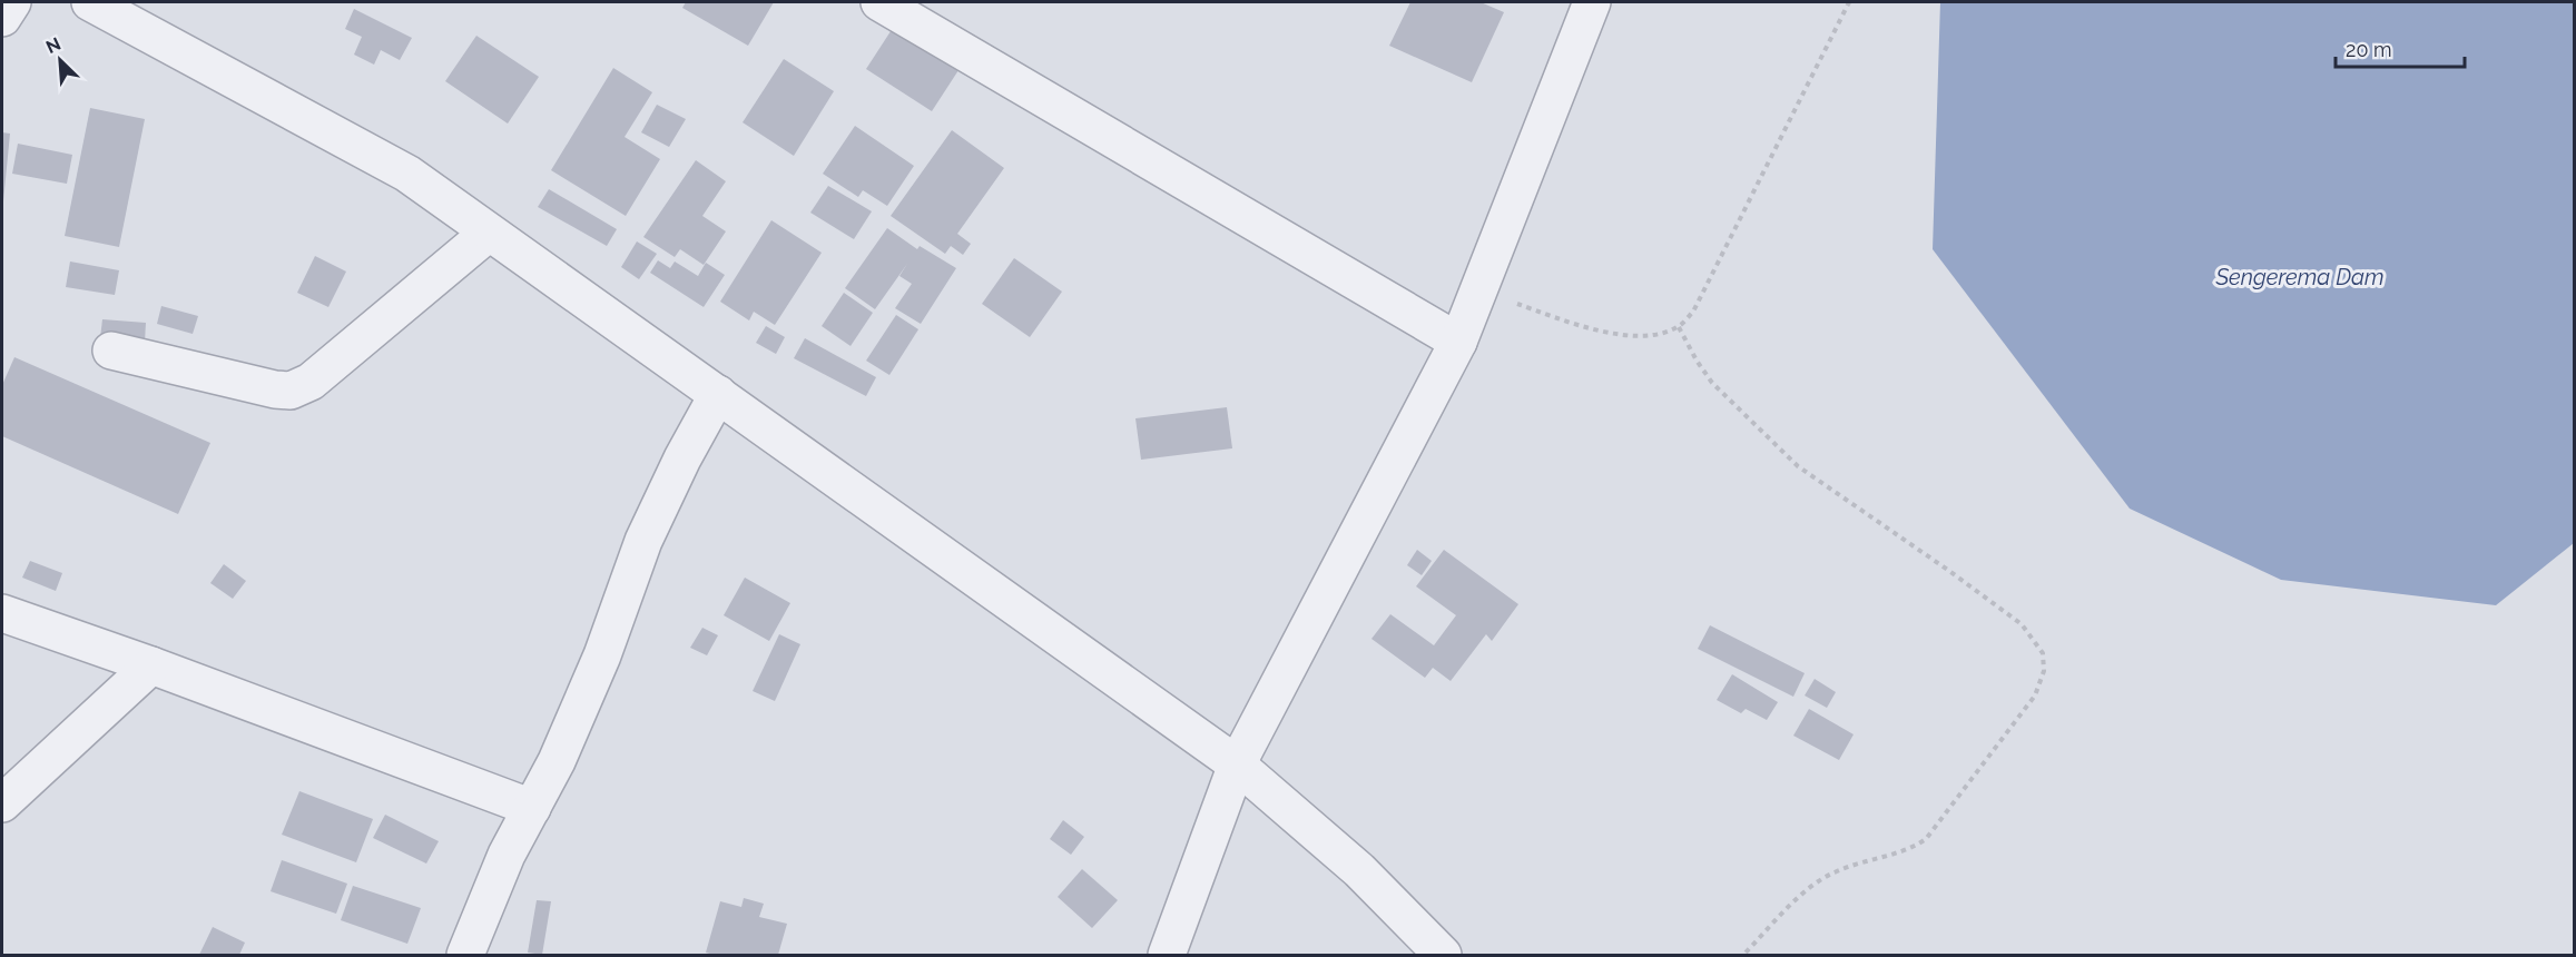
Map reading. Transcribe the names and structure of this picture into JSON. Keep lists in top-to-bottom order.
{
  "water": ["Sengerema Dam"],
  "scale_bar": "20 m",
  "north": "top left"
}
